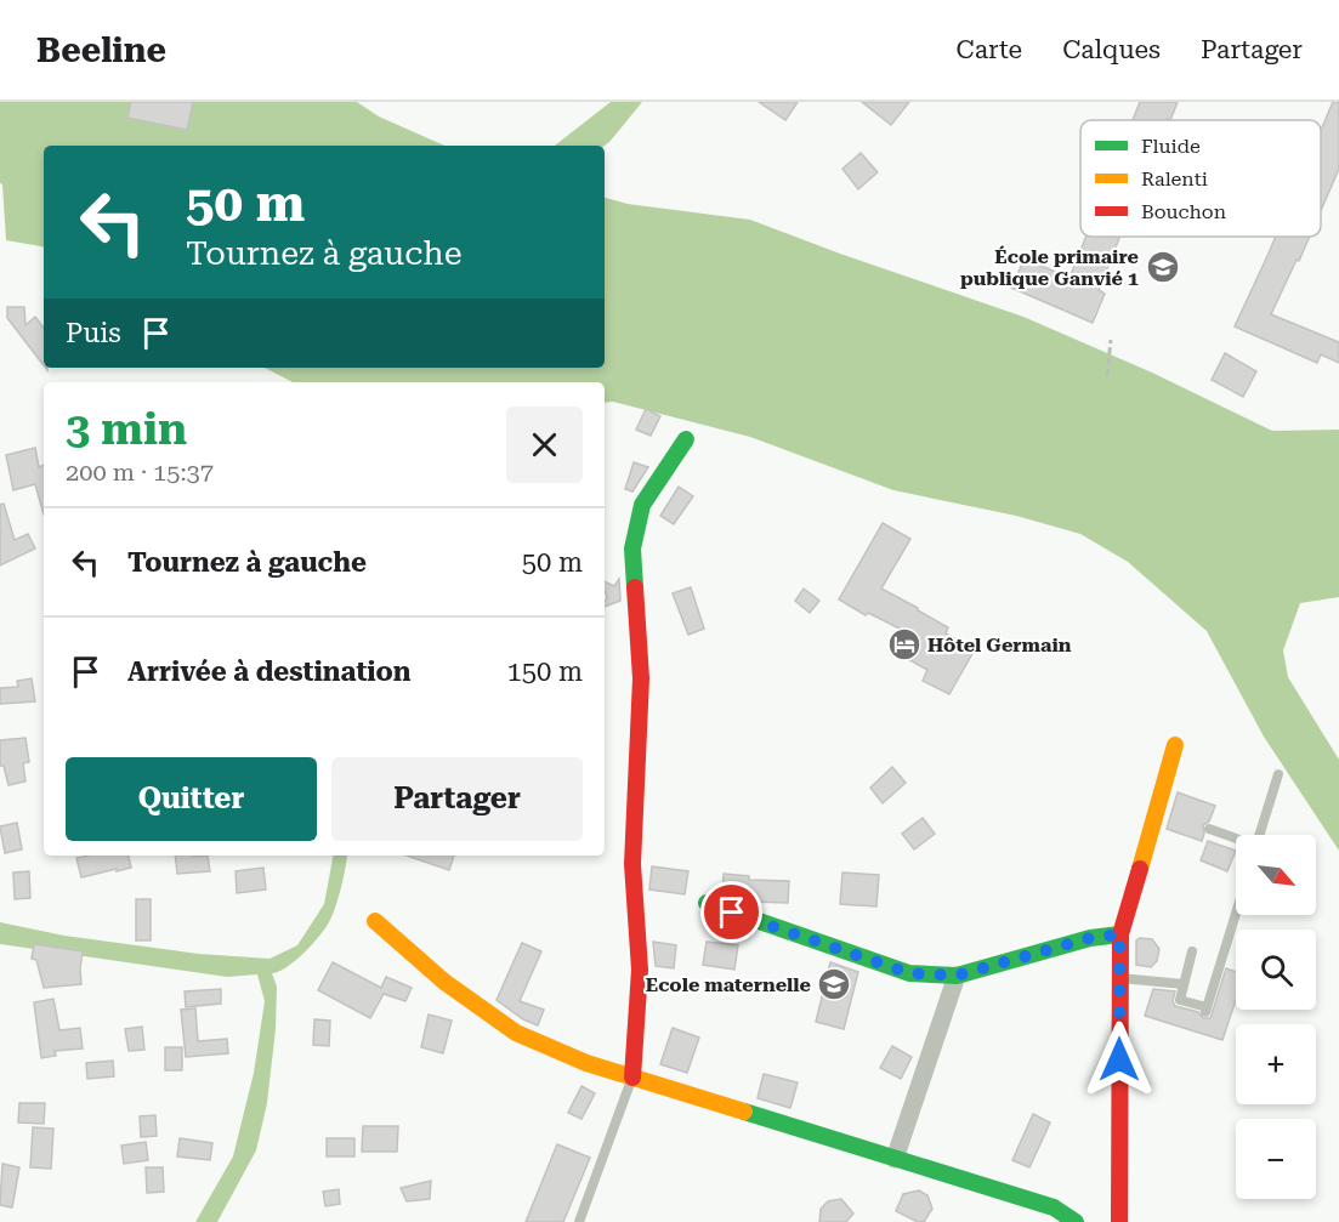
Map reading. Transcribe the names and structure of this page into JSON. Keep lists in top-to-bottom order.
{
  "places": {
    "school or university": ["École primaire publique Ganvié 1", "Ecole maternelle"],
    "hotel": ["Hôtel Germain"]
  },
  "legend": ["Fluide", "Ralenti", "Bouchon"],
  "north": "bottom right",
  "page": {
    "header": "Beeline",
    "nav": ["Carte", "Calques", "Partager"],
    "turn": ["50 m", "Tournez à gauche"],
    "then": "Puis",
    "heading": ["3 min", "200 m · 15:37"],
    "list": [
      {
        "name": "Tournez à gauche",
        "value": "50 m"
      },
      {
        "name": "Arrivée à destination",
        "value": "150 m"
      }
    ],
    "buttons": ["Quitter", "Partager"],
    "map_buttons": ["+", "−"]
  }
}
